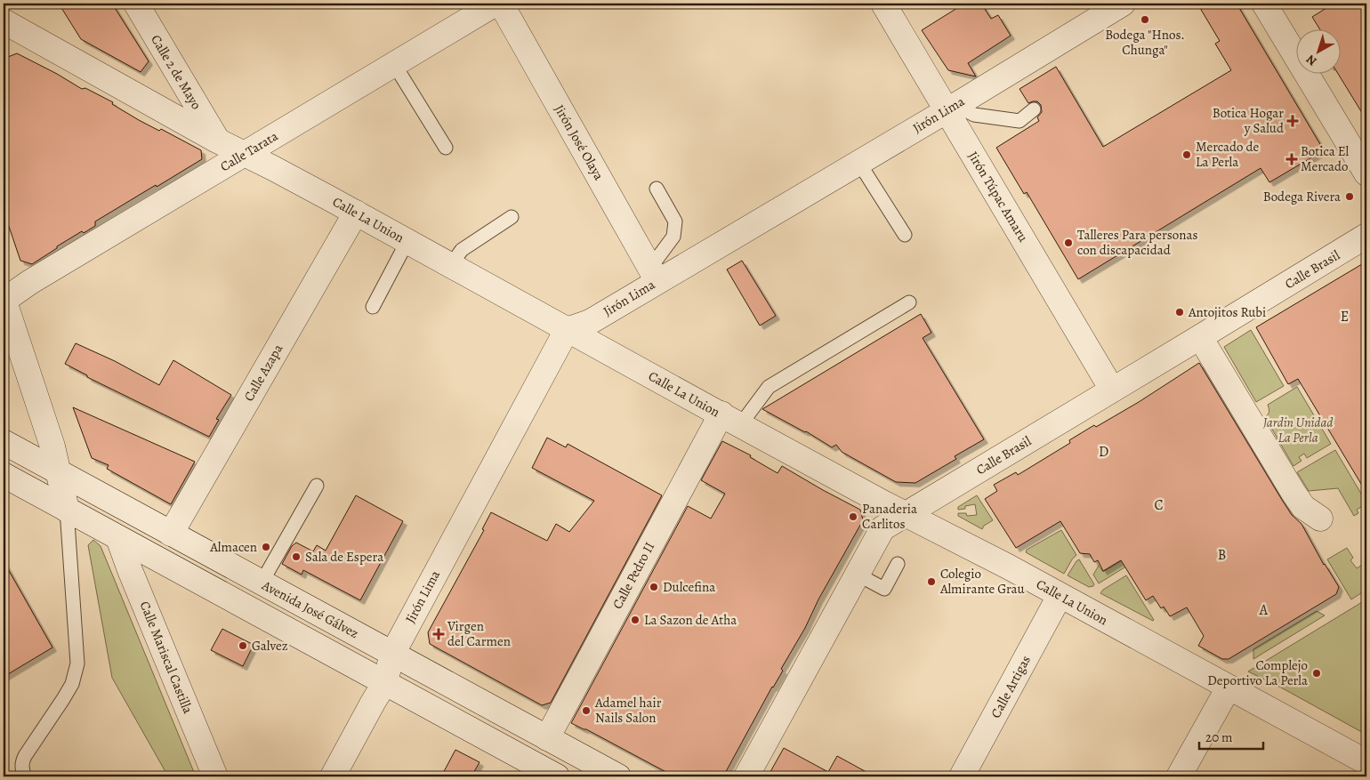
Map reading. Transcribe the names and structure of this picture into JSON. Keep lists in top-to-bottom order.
{
  "streets": {
    "street": [
      "Calle 2 de Mayo",
      "Jirón Lima",
      "Jirón José Olaya",
      "Calle Tarata",
      "Jirón Túpac Amaru",
      "Calle La Union",
      "Calle Brasil",
      "Calle Azapa",
      "Calle Pedro II",
      "Avenida José Gálvez",
      "Calle Mariscal Castilla",
      "Calle Artigas"
    ]
  },
  "crossings": [
    ["Calle 2 de Mayo", "Calle La Union"],
    ["Jirón Lima", "Jirón José Olaya"],
    ["Jirón Lima", "Jirón Túpac Amaru"],
    ["Jirón Lima", "Calle La Union"],
    ["Jirón Lima", "Avenida José Gálvez"],
    ["Calle Tarata", "Calle La Union"],
    ["Jirón Túpac Amaru", "Calle Brasil"],
    ["Calle La Union", "Calle Brasil"],
    ["Calle La Union", "Calle Azapa"],
    ["Calle La Union", "Calle Pedro II"],
    ["Calle La Union", "Calle Artigas"],
    ["Calle Azapa", "Avenida José Gálvez"],
    ["Calle Pedro II", "Avenida José Gálvez"]
  ],
  "districts": [
    "E",
    "D",
    "C",
    "B",
    "A"
  ],
  "parks": ["Jardin Unidad La Perla"],
  "places": {
    "other": [
      "Bodega \"Hnos. Chunga\"",
      "Mercado de La Perla",
      "Bodega Rivera",
      "Talleres Para personas con discapacidad",
      "Antojitos Rubi",
      "Panaderia Carlitos",
      "Almacen",
      "Sala de Espera",
      "Colegio Almirante Grau",
      "Dulcefina",
      "La Sazon de Atha",
      "Galvez",
      "Complejo Deportivo La Perla",
      "Adamel hair Nails Salon"
    ],
    "health": ["Botica Hogar y Salud", "Botica El Mercado", "Virgen del Carmen"]
  },
  "scale_bar": "20 m",
  "north": "bottom left"
}
